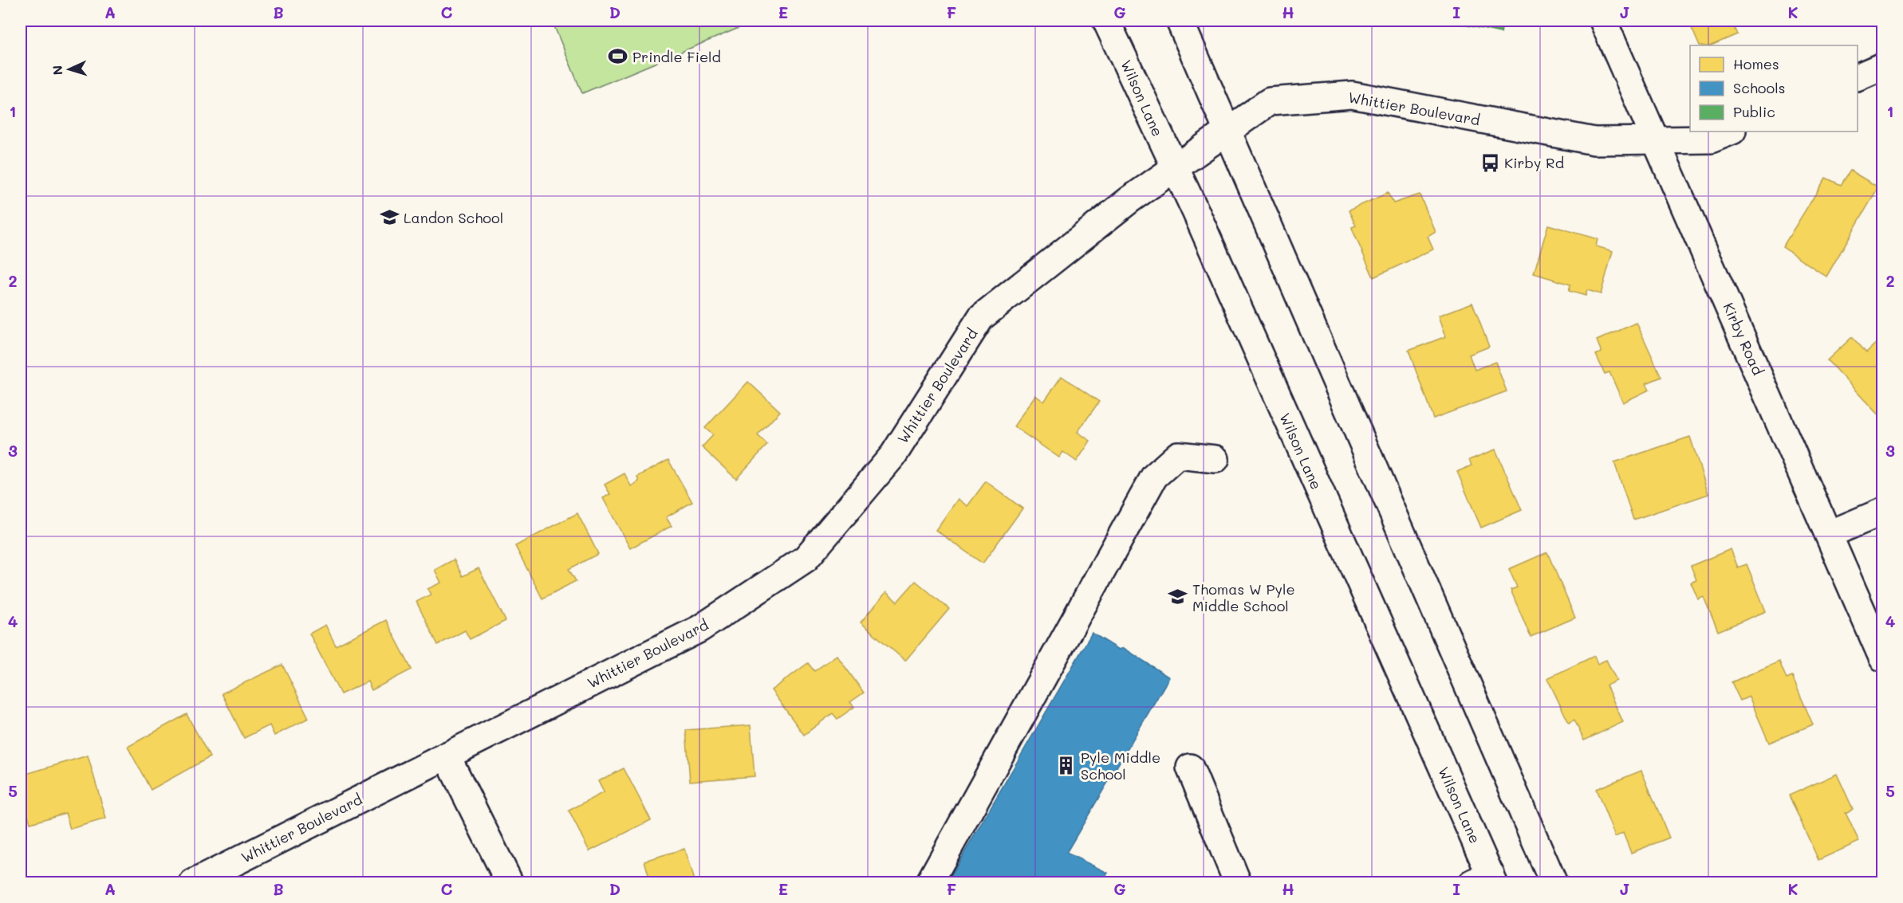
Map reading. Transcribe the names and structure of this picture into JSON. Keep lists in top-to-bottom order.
{
  "streets": {
    "street": ["Wilson Lane", "Whittier Boulevard", "Kirby Road"]
  },
  "crossings": [
    ["Wilson Lane", "Whittier Boulevard"],
    ["Whittier Boulevard", "Kirby Road"]
  ],
  "places": {
    "sports": ["Prindle Field"],
    "bus stop": ["Kirby Rd"],
    "school or university": ["Landon School", "Thomas W Pyle Middle School"],
    "building": ["Pyle Middle School"]
  },
  "legend": ["Homes", "Schools", "Public"],
  "north": "left",
  "grid": {
    "columns": [
      "A",
      "B",
      "C",
      "D",
      "E",
      "F",
      "G",
      "H",
      "I",
      "J",
      "K"
    ],
    "rows": [
      "1",
      "2",
      "3",
      "4",
      "5"
    ]
  }
}
